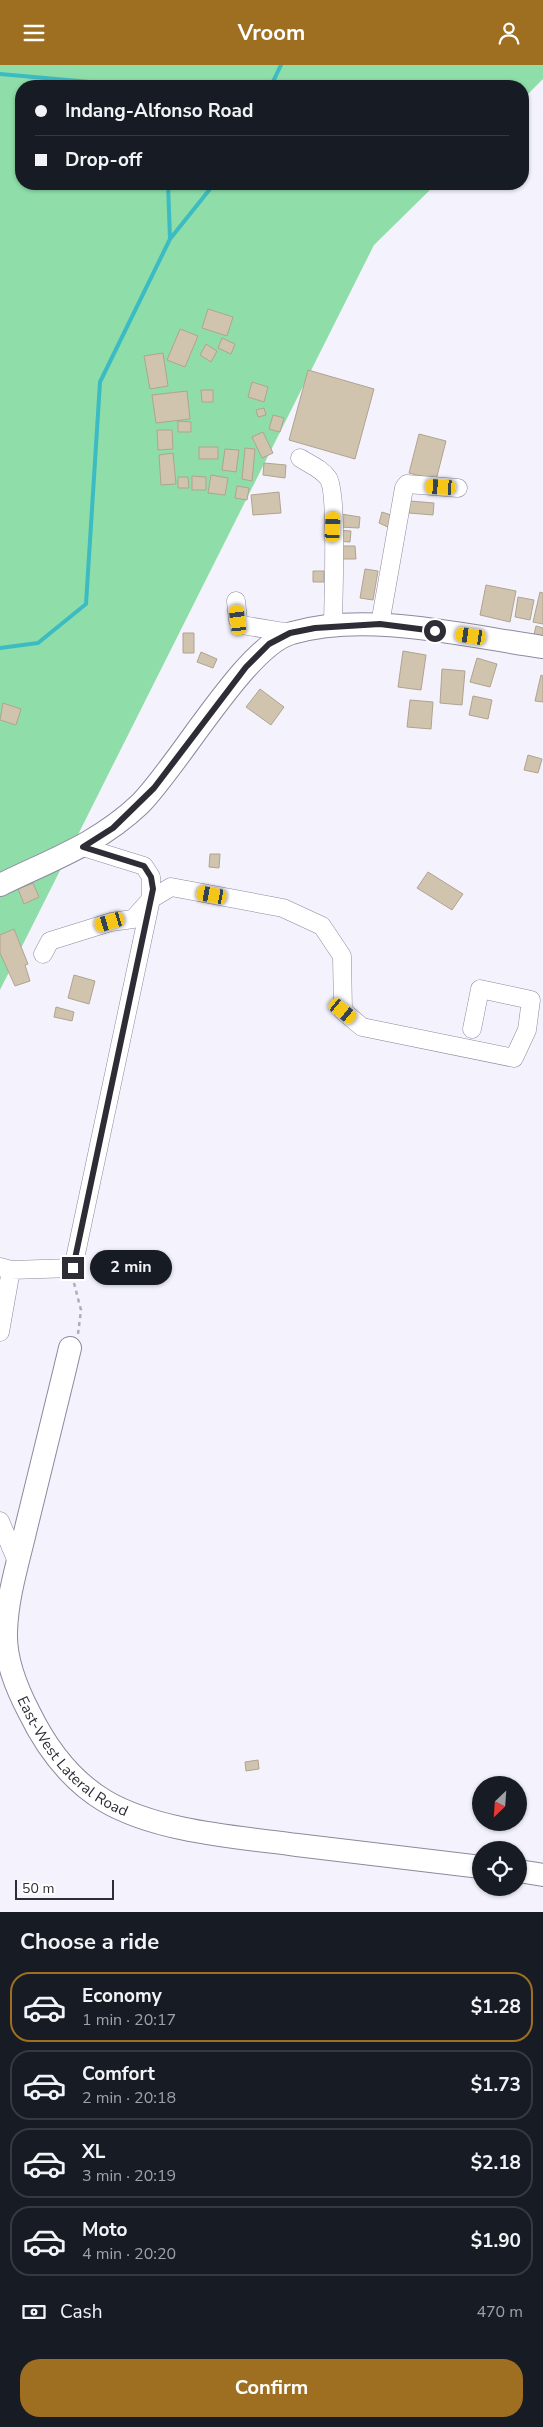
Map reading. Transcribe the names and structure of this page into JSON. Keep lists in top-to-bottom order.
{
  "streets": {
    "main road": ["East-West Lateral Road"]
  },
  "scale_bar": "50 m",
  "north": "bottom left",
  "page": {
    "header": "Vroom",
    "banner": ["Indang-Alfonso Road", "Drop-off"],
    "bubble": "2 min",
    "scale": "50 m",
    "heading": "Choose a ride",
    "list": [
      {
        "name": "Economy",
        "note": "1 min · 20:17",
        "value": "$1.28"
      },
      {
        "name": "Comfort",
        "note": "2 min · 20:18",
        "value": "$1.73"
      },
      {
        "name": "XL",
        "note": "3 min · 20:19",
        "value": "$2.18"
      },
      {
        "name": "Moto",
        "note": "4 min · 20:20",
        "value": "$1.90"
      }
    ],
    "pay": ["Cash", "470 m"],
    "buttons": "Confirm"
  }
}
